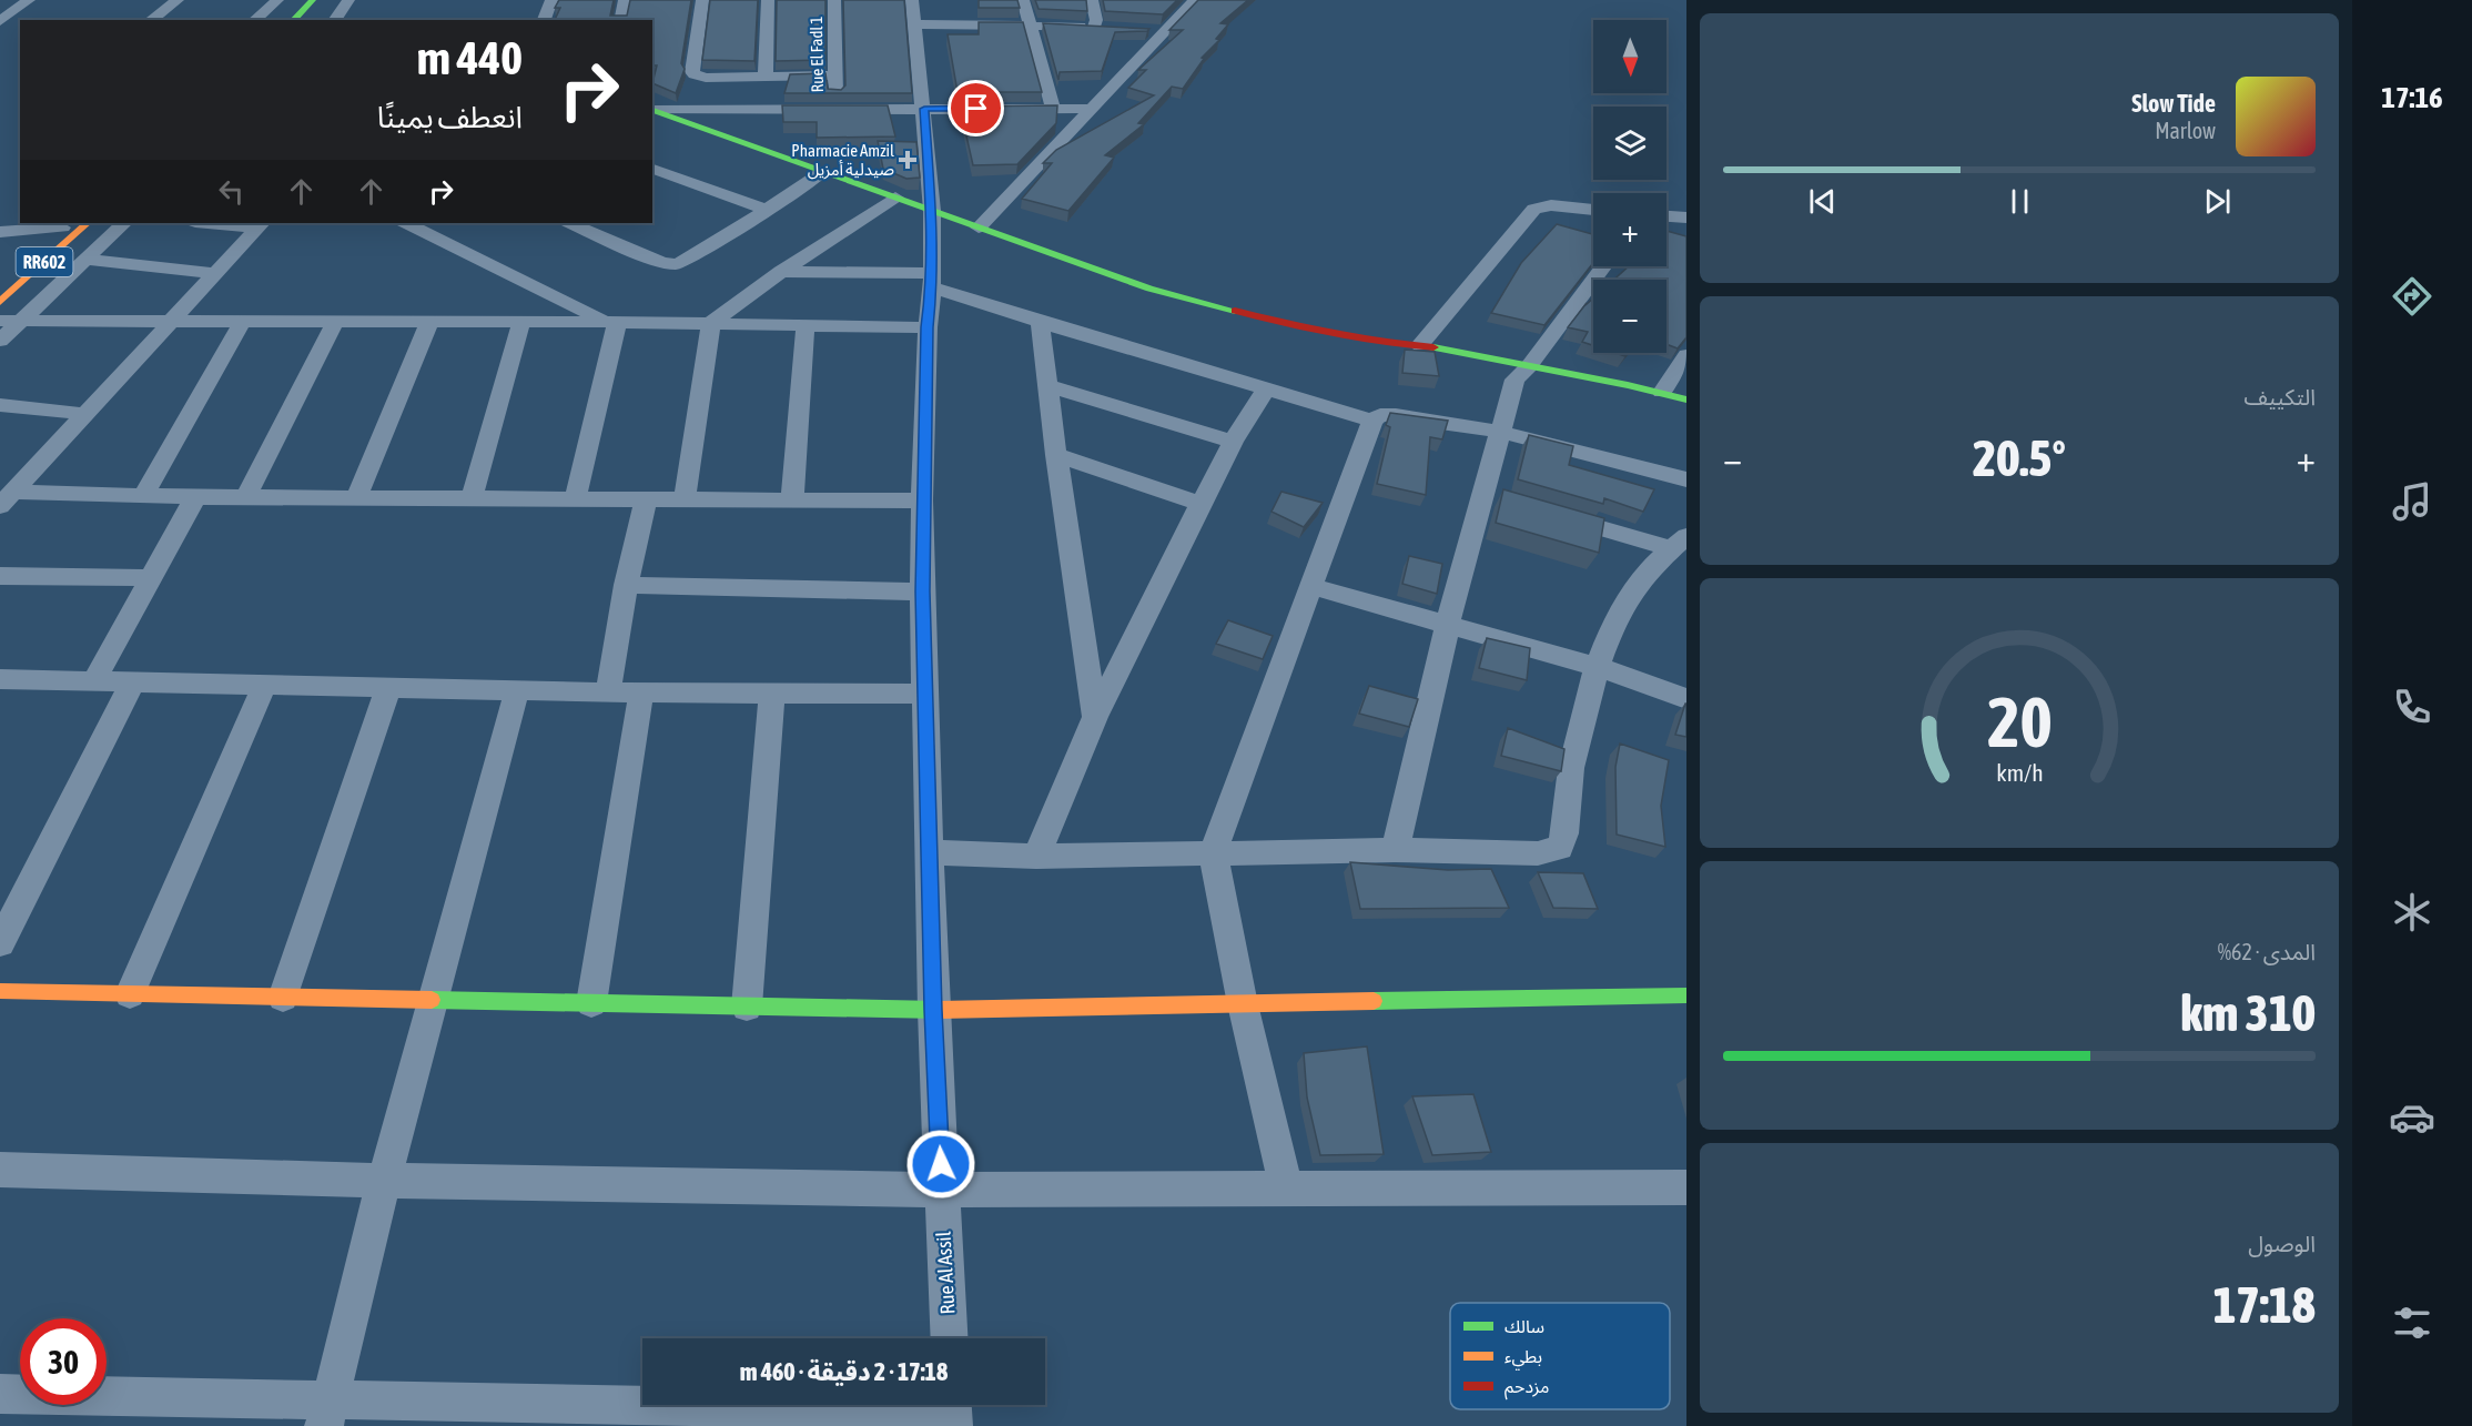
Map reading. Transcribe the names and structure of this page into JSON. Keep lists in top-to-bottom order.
{
  "streets": {
    "main road": ["RR602"],
    "street": ["Rue El Fadl 1", "Rue Al Assil"]
  },
  "places": {
    "health": ["Pharmacie Amzil صيدلية أمزيل"]
  },
  "legend": ["سالك", "بطيء", "مزدحم"],
  "north": "bottom",
  "page": {
    "tabs": "17:16",
    "map_buttons": ["+", "−"],
    "turn": ["440 m", "انعطف يمينًا"],
    "song": ["Slow Tide", "Marlow"],
    "tile": [
      "التكييف",
      ["المدى · 62%", "310 km"],
      ["الوصول", "17:18"]
    ],
    "heat": ["−", "20.5°", "+"],
    "limit": "30",
    "trip": "17:18 · 2 دقيقة · 460 m",
    "gauge": ["20", "km/h"]
  }
}
